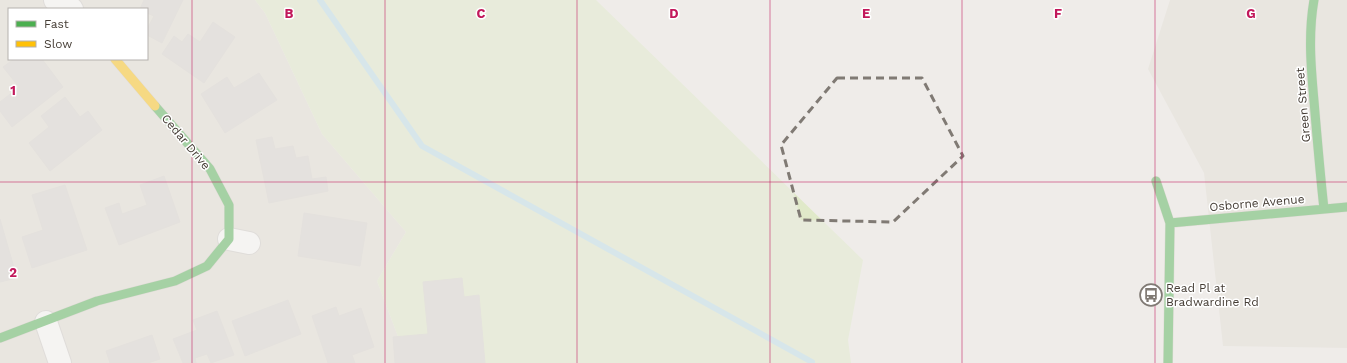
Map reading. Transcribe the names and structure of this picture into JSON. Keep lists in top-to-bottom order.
{
  "streets": {
    "street": ["Green Street", "Cedar Drive", "Osborne Avenue"]
  },
  "crossings": [
    ["Green Street", "Osborne Avenue"]
  ],
  "places": {
    "bus stop": ["Read Pl at Bradwardine Rd"]
  },
  "legend": ["Fast", "Slow"],
  "grid": {
    "columns": [
      "B",
      "C",
      "D",
      "E",
      "F",
      "G"
    ],
    "rows": ["1", "2"]
  }
}
